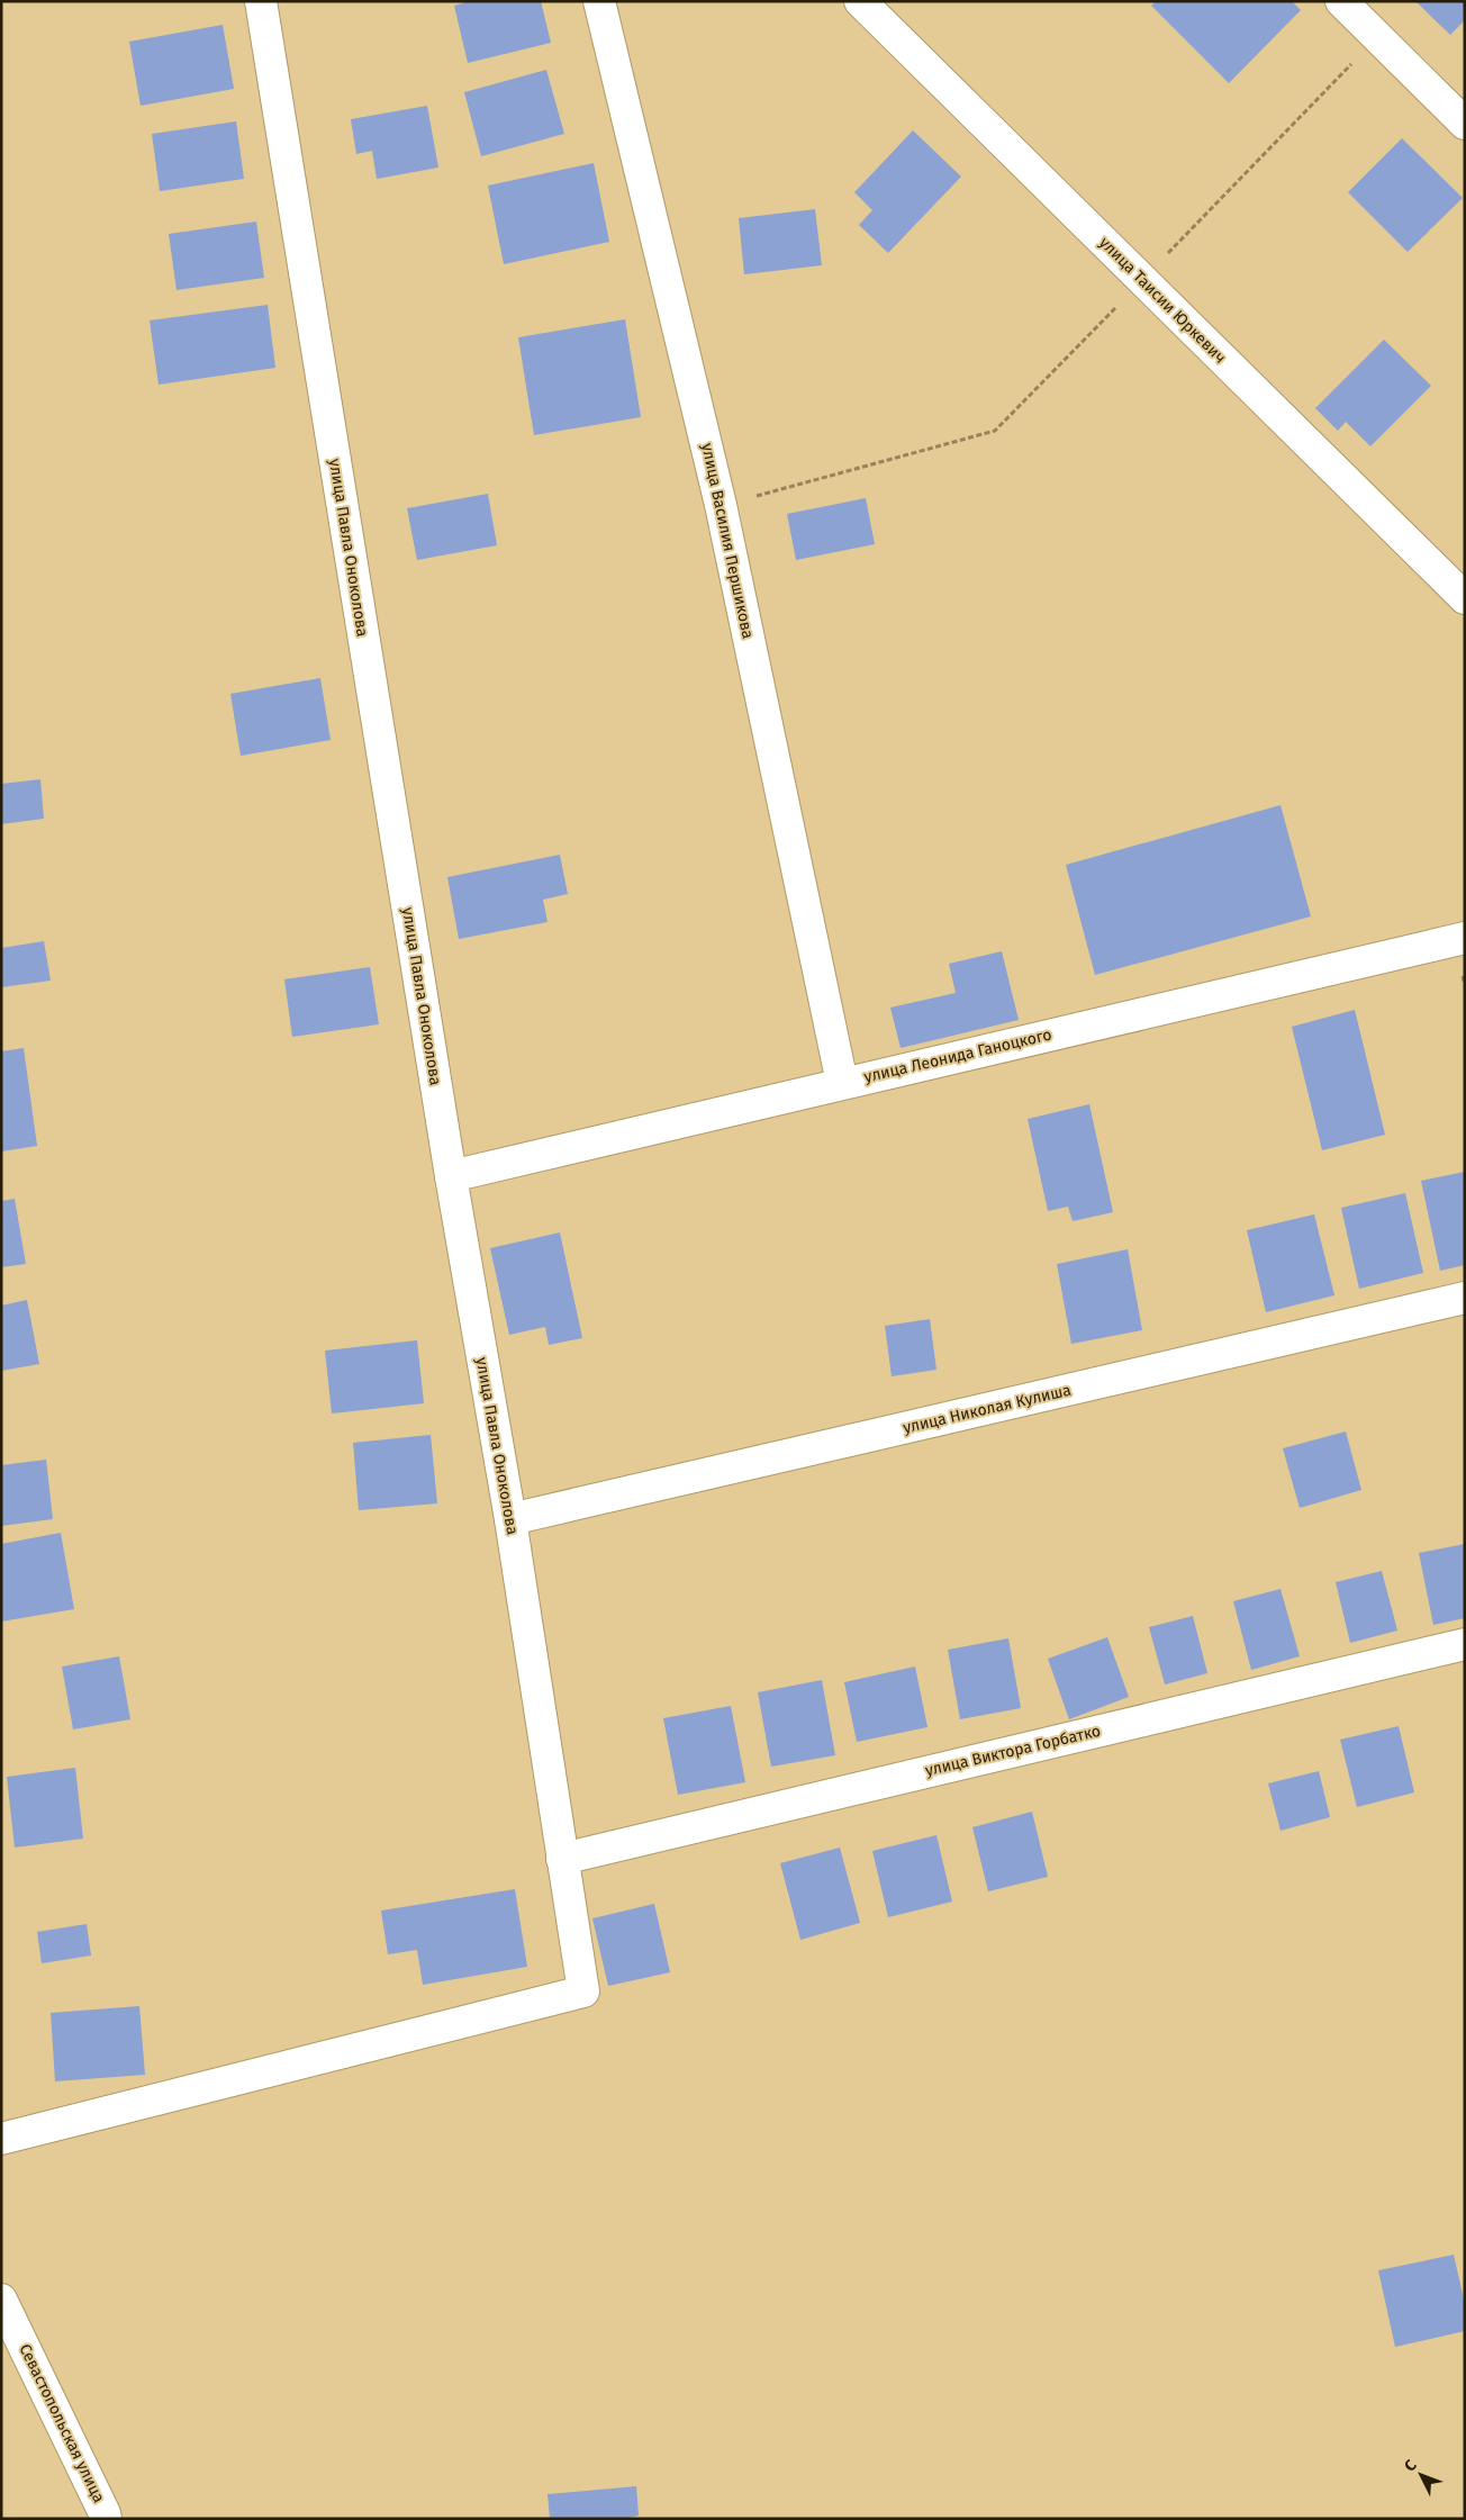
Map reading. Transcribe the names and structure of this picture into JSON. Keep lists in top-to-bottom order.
{
  "streets": {
    "street": [
      "улица Таисии Юркевич",
      "улица Василия Першикова",
      "улица Павла Оноколова",
      "улица Леонида Ганоцкого",
      "улица Николая Кулиша",
      "улица Виктора Горбатко",
      "Севастопольская улица"
    ]
  },
  "crossings": [
    ["улица Василия Першикова", "улица Леонида Ганоцкого"],
    ["улица Павла Оноколова", "улица Леонида Ганоцкого"],
    ["улица Павла Оноколова", "улица Николая Кулиша"],
    ["улица Павла Оноколова", "улица Виктора Горбатко"]
  ],
  "north": "top left"
}
